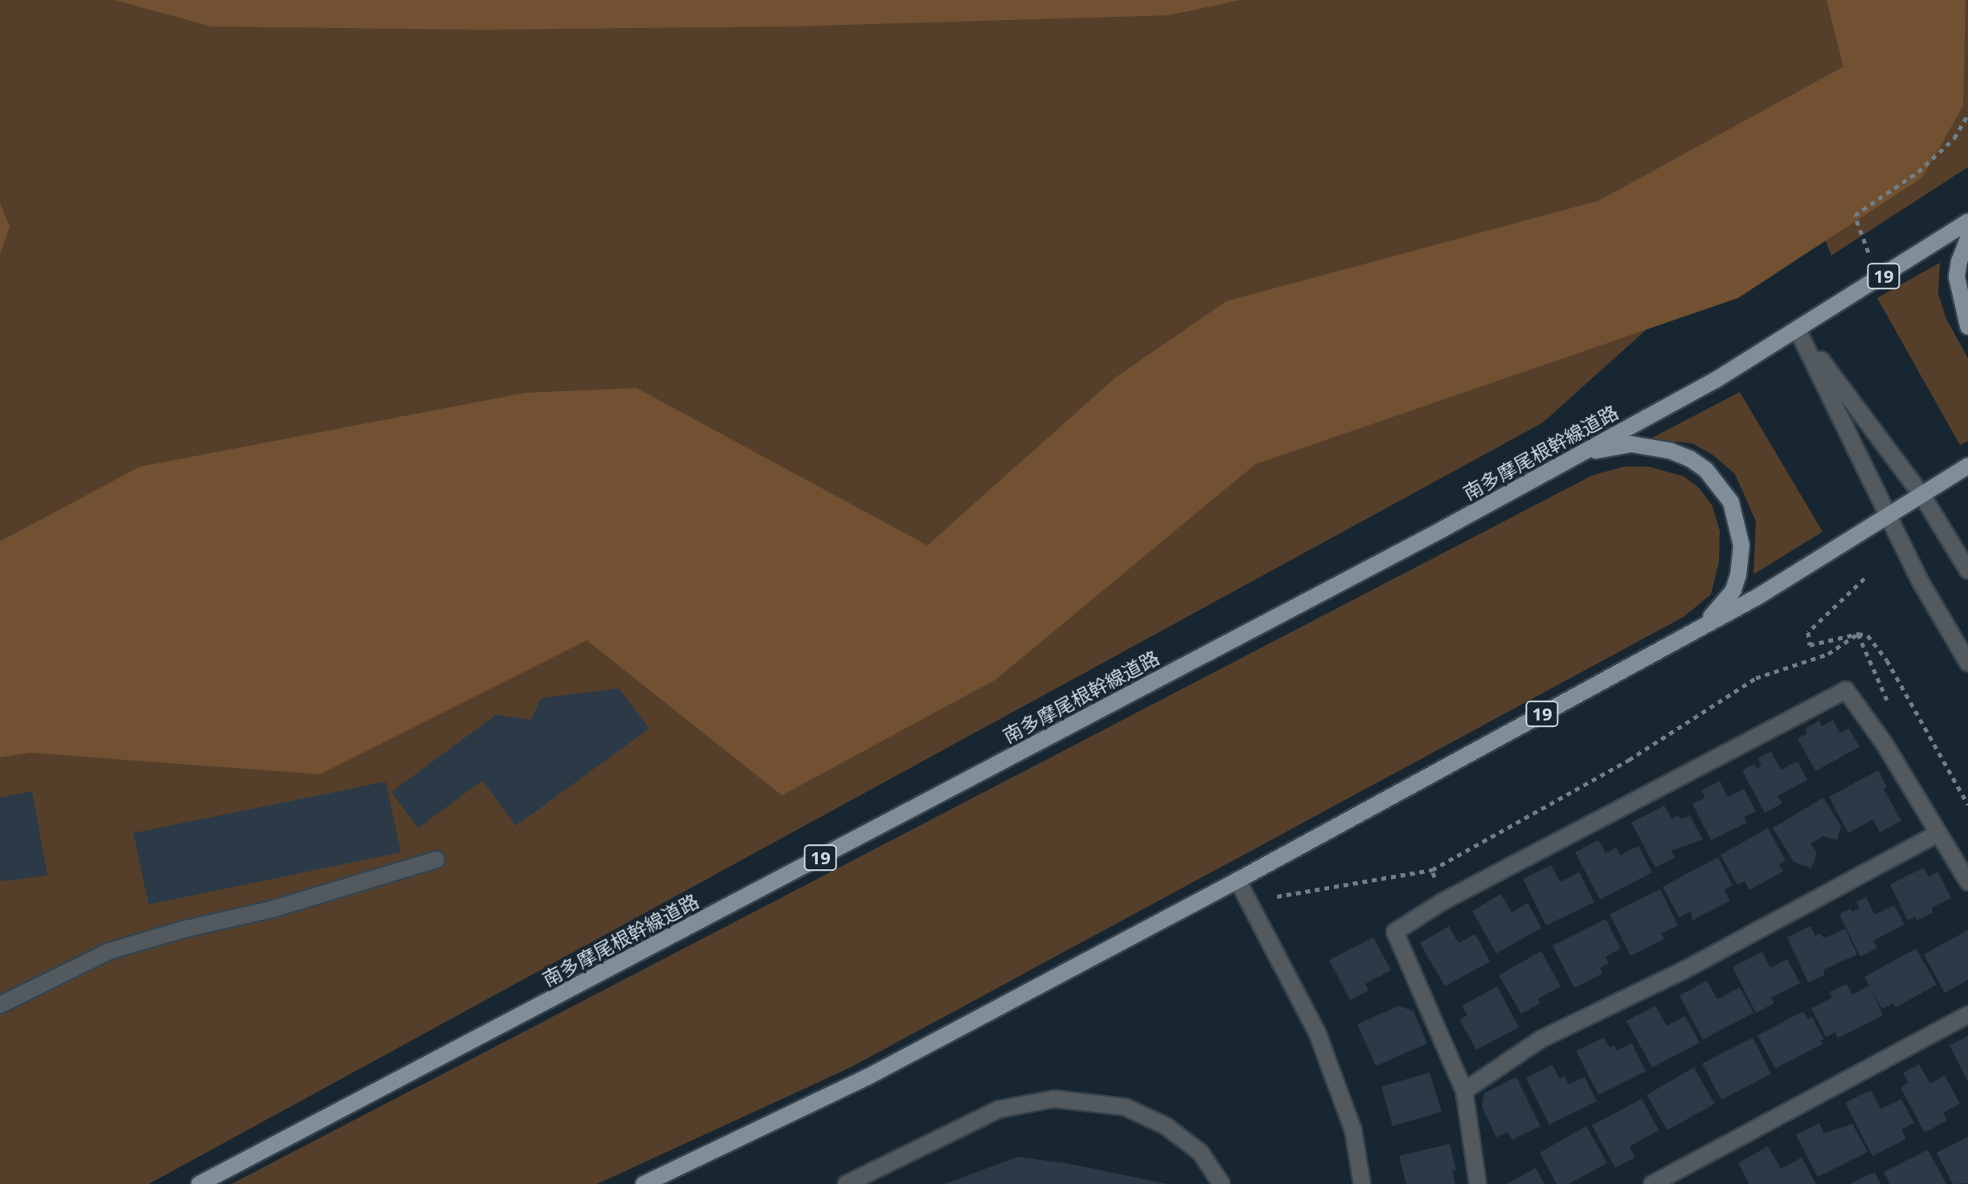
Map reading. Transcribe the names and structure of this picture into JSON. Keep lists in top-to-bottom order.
{
  "streets": {
    "main road": ["19", "南多摩尾根幹線道路"]
  },
  "crossings": [
    ["19", "南多摩尾根幹線道路"]
  ]
}
